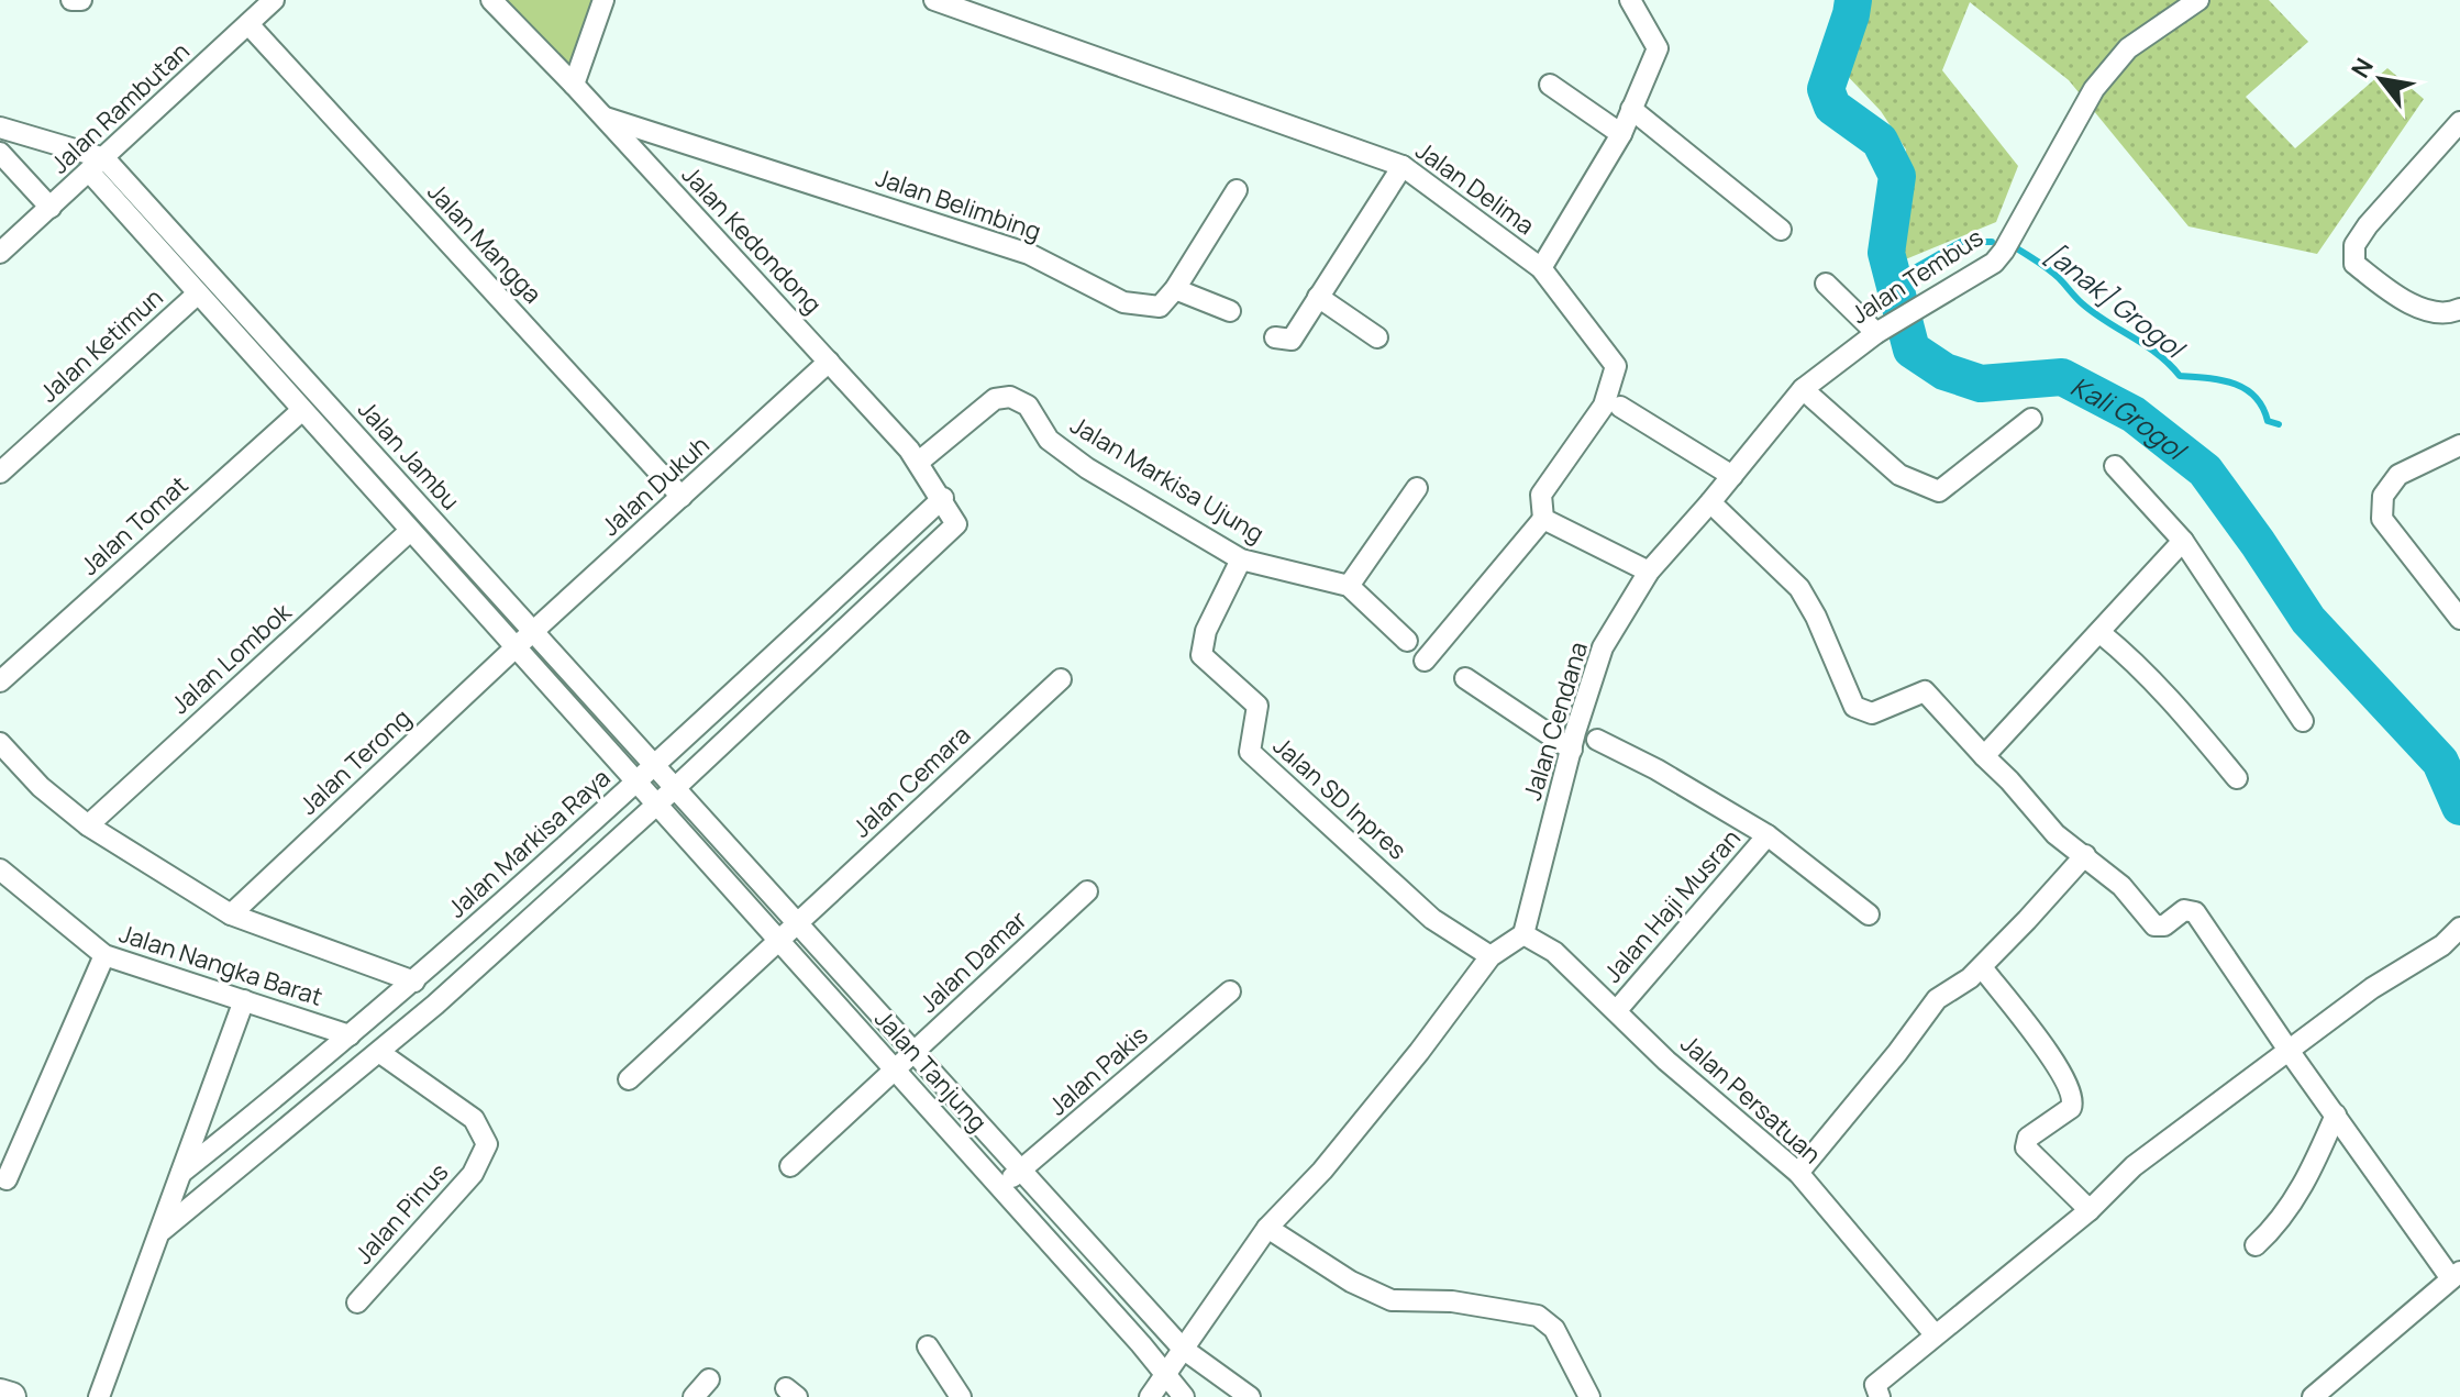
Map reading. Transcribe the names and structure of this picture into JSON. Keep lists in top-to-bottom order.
{
  "streets": {
    "street": [
      "Jalan Rambutan",
      "Jalan Delima",
      "Jalan Belimbing",
      "Jalan Kedondong",
      "Jalan Mangga",
      "Jalan Tembus",
      "Jalan Ketimun",
      "Jalan Jambu",
      "Jalan Markisa Ujung",
      "Jalan Dukuh",
      "Jalan Tomat",
      "Jalan Lombok",
      "Jalan Cendana",
      "Jalan Terong",
      "Jalan Cemara",
      "Jalan SD Inpres",
      "Jalan Markisa Raya",
      "Jalan Haji Musran",
      "Jalan Damar",
      "Jalan Nangka Barat",
      "Jalan Tanjung",
      "Jalan Pakis",
      "Jalan Persatuan",
      "Jalan Pinus"
    ]
  },
  "crossings": [
    ["Jalan Rambutan", "Jalan Mangga"],
    ["Jalan Rambutan", "Jalan Jambu"],
    ["Jalan Belimbing", "Jalan Kedondong"],
    ["Jalan Kedondong", "Jalan Jambu"],
    ["Jalan Kedondong", "Jalan Markisa Ujung"],
    ["Jalan Kedondong", "Jalan Dukuh"],
    ["Jalan Kedondong", "Jalan Markisa Raya"],
    ["Jalan Kedondong", "Jalan Tanjung"],
    ["Jalan Mangga", "Jalan Dukuh"],
    ["Jalan Tembus", "Jalan Cendana"],
    ["Jalan Ketimun", "Jalan Jambu"],
    ["Jalan Jambu", "Jalan Dukuh"],
    ["Jalan Jambu", "Jalan Tomat"],
    ["Jalan Jambu", "Jalan Lombok"],
    ["Jalan Jambu", "Jalan Terong"],
    ["Jalan Jambu", "Jalan Markisa Raya"],
    ["Jalan Jambu", "Jalan Tanjung"],
    ["Jalan Markisa Ujung", "Jalan SD Inpres"],
    ["Jalan Dukuh", "Jalan Terong"],
    ["Jalan Cendana", "Jalan Persatuan"],
    ["Jalan Cemara", "Jalan Tanjung"],
    ["Jalan Markisa Raya", "Jalan Nangka Barat"],
    ["Jalan Haji Musran", "Jalan Persatuan"],
    ["Jalan Damar", "Jalan Tanjung"],
    ["Jalan Tanjung", "Jalan Pakis"]
  ],
  "water": ["[anak] Grogol", "Kali Grogol"],
  "north": "top left"
}
